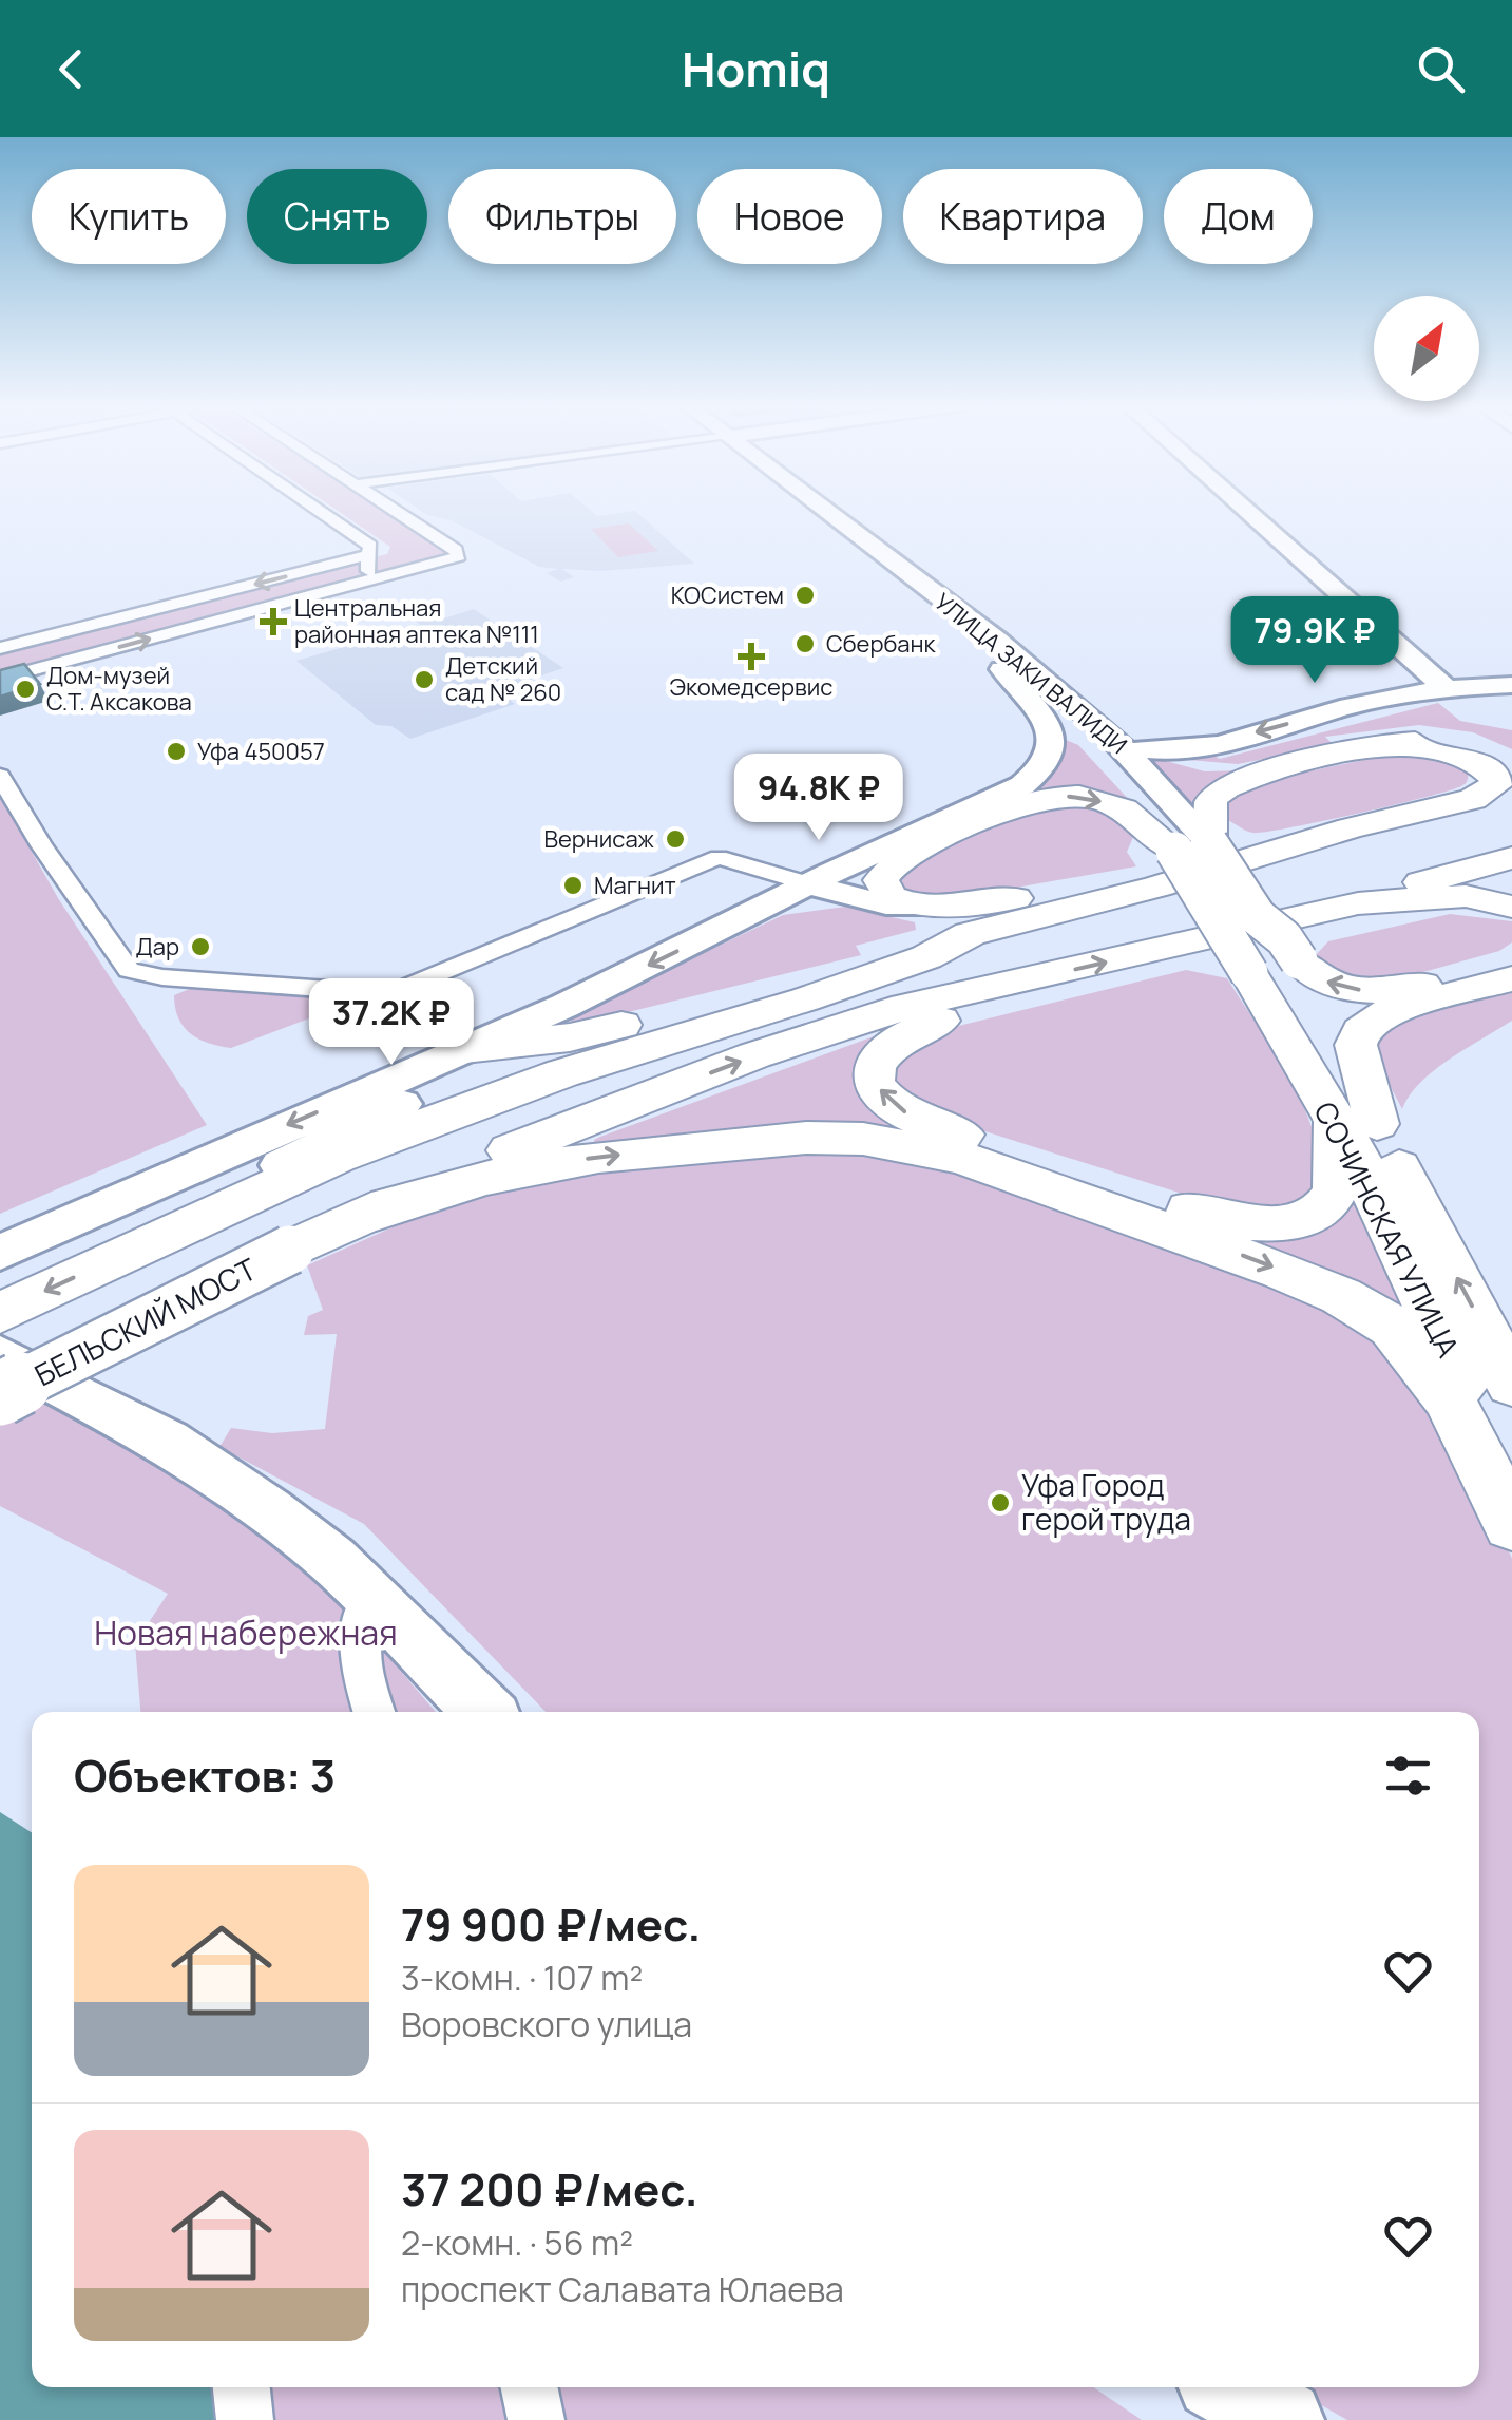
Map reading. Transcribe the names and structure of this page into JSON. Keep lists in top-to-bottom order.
{
  "streets": {
    "main road": ["УЛИЦА ЗАКИ ВАЛИДИ", "СОЧИНСКАЯ УЛИЦА", "БЕЛЬСКИЙ МОСТ"]
  },
  "crossings": [
    ["УЛИЦА ЗАКИ ВАЛИДИ", "СОЧИНСКАЯ УЛИЦА"]
  ],
  "parks": ["Новая набережная"],
  "places": {
    "other": [
      "КОСистем",
      "Сбербанк",
      "Детский сад № 260",
      "Дом-музей С.Т. Аксакова",
      "Уфа 450057",
      "Вернисаж",
      "Магнит",
      "Дар",
      "Уфа Город герой труда"
    ],
    "health": ["Центральная районная аптека №111", "Экомедсервис"]
  },
  "north": "top right",
  "page": {
    "header": "Homiq",
    "chip": [
      "Купить",
      "Снять",
      "Фильтры",
      "Новое",
      "Квартира",
      "Дом"
    ],
    "price": ["79.9K ₽", "94.8K ₽", "37.2K ₽"],
    "heading": "Объектов: 3",
    "list": [
      {
        "name": "79 900 ₽/мес.",
        "note": "3-комн. · 107 m² · Воровского улица"
      },
      {
        "name": "37 200 ₽/мес.",
        "note": "2-комн. · 56 m² · проспект Салавата Юлаева"
      }
    ]
  }
}
